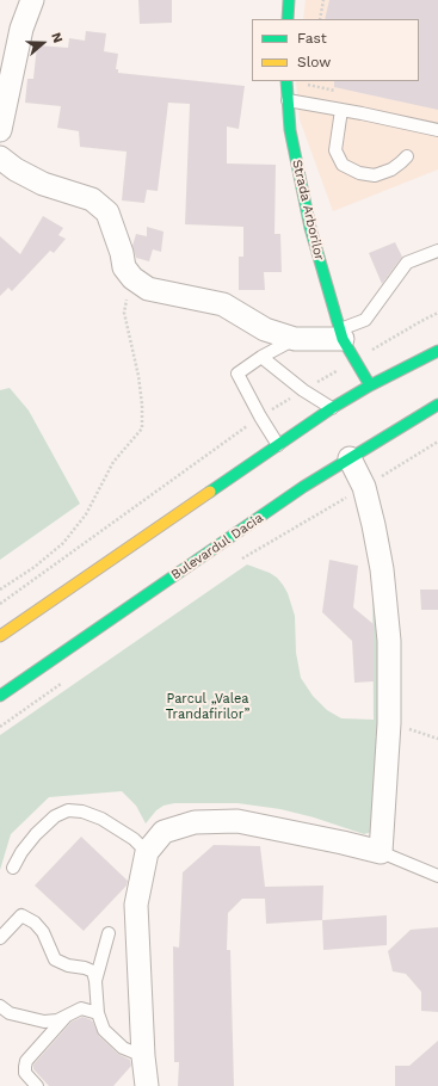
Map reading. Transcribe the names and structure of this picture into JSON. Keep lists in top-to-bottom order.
{
  "streets": {
    "main road": ["Strada Arborilor", "Bulevardul Dacia"]
  },
  "parks": ["Parcul „Valea Trandafirilor”"],
  "legend": ["Fast", "Slow"],
  "north": "right"
}
